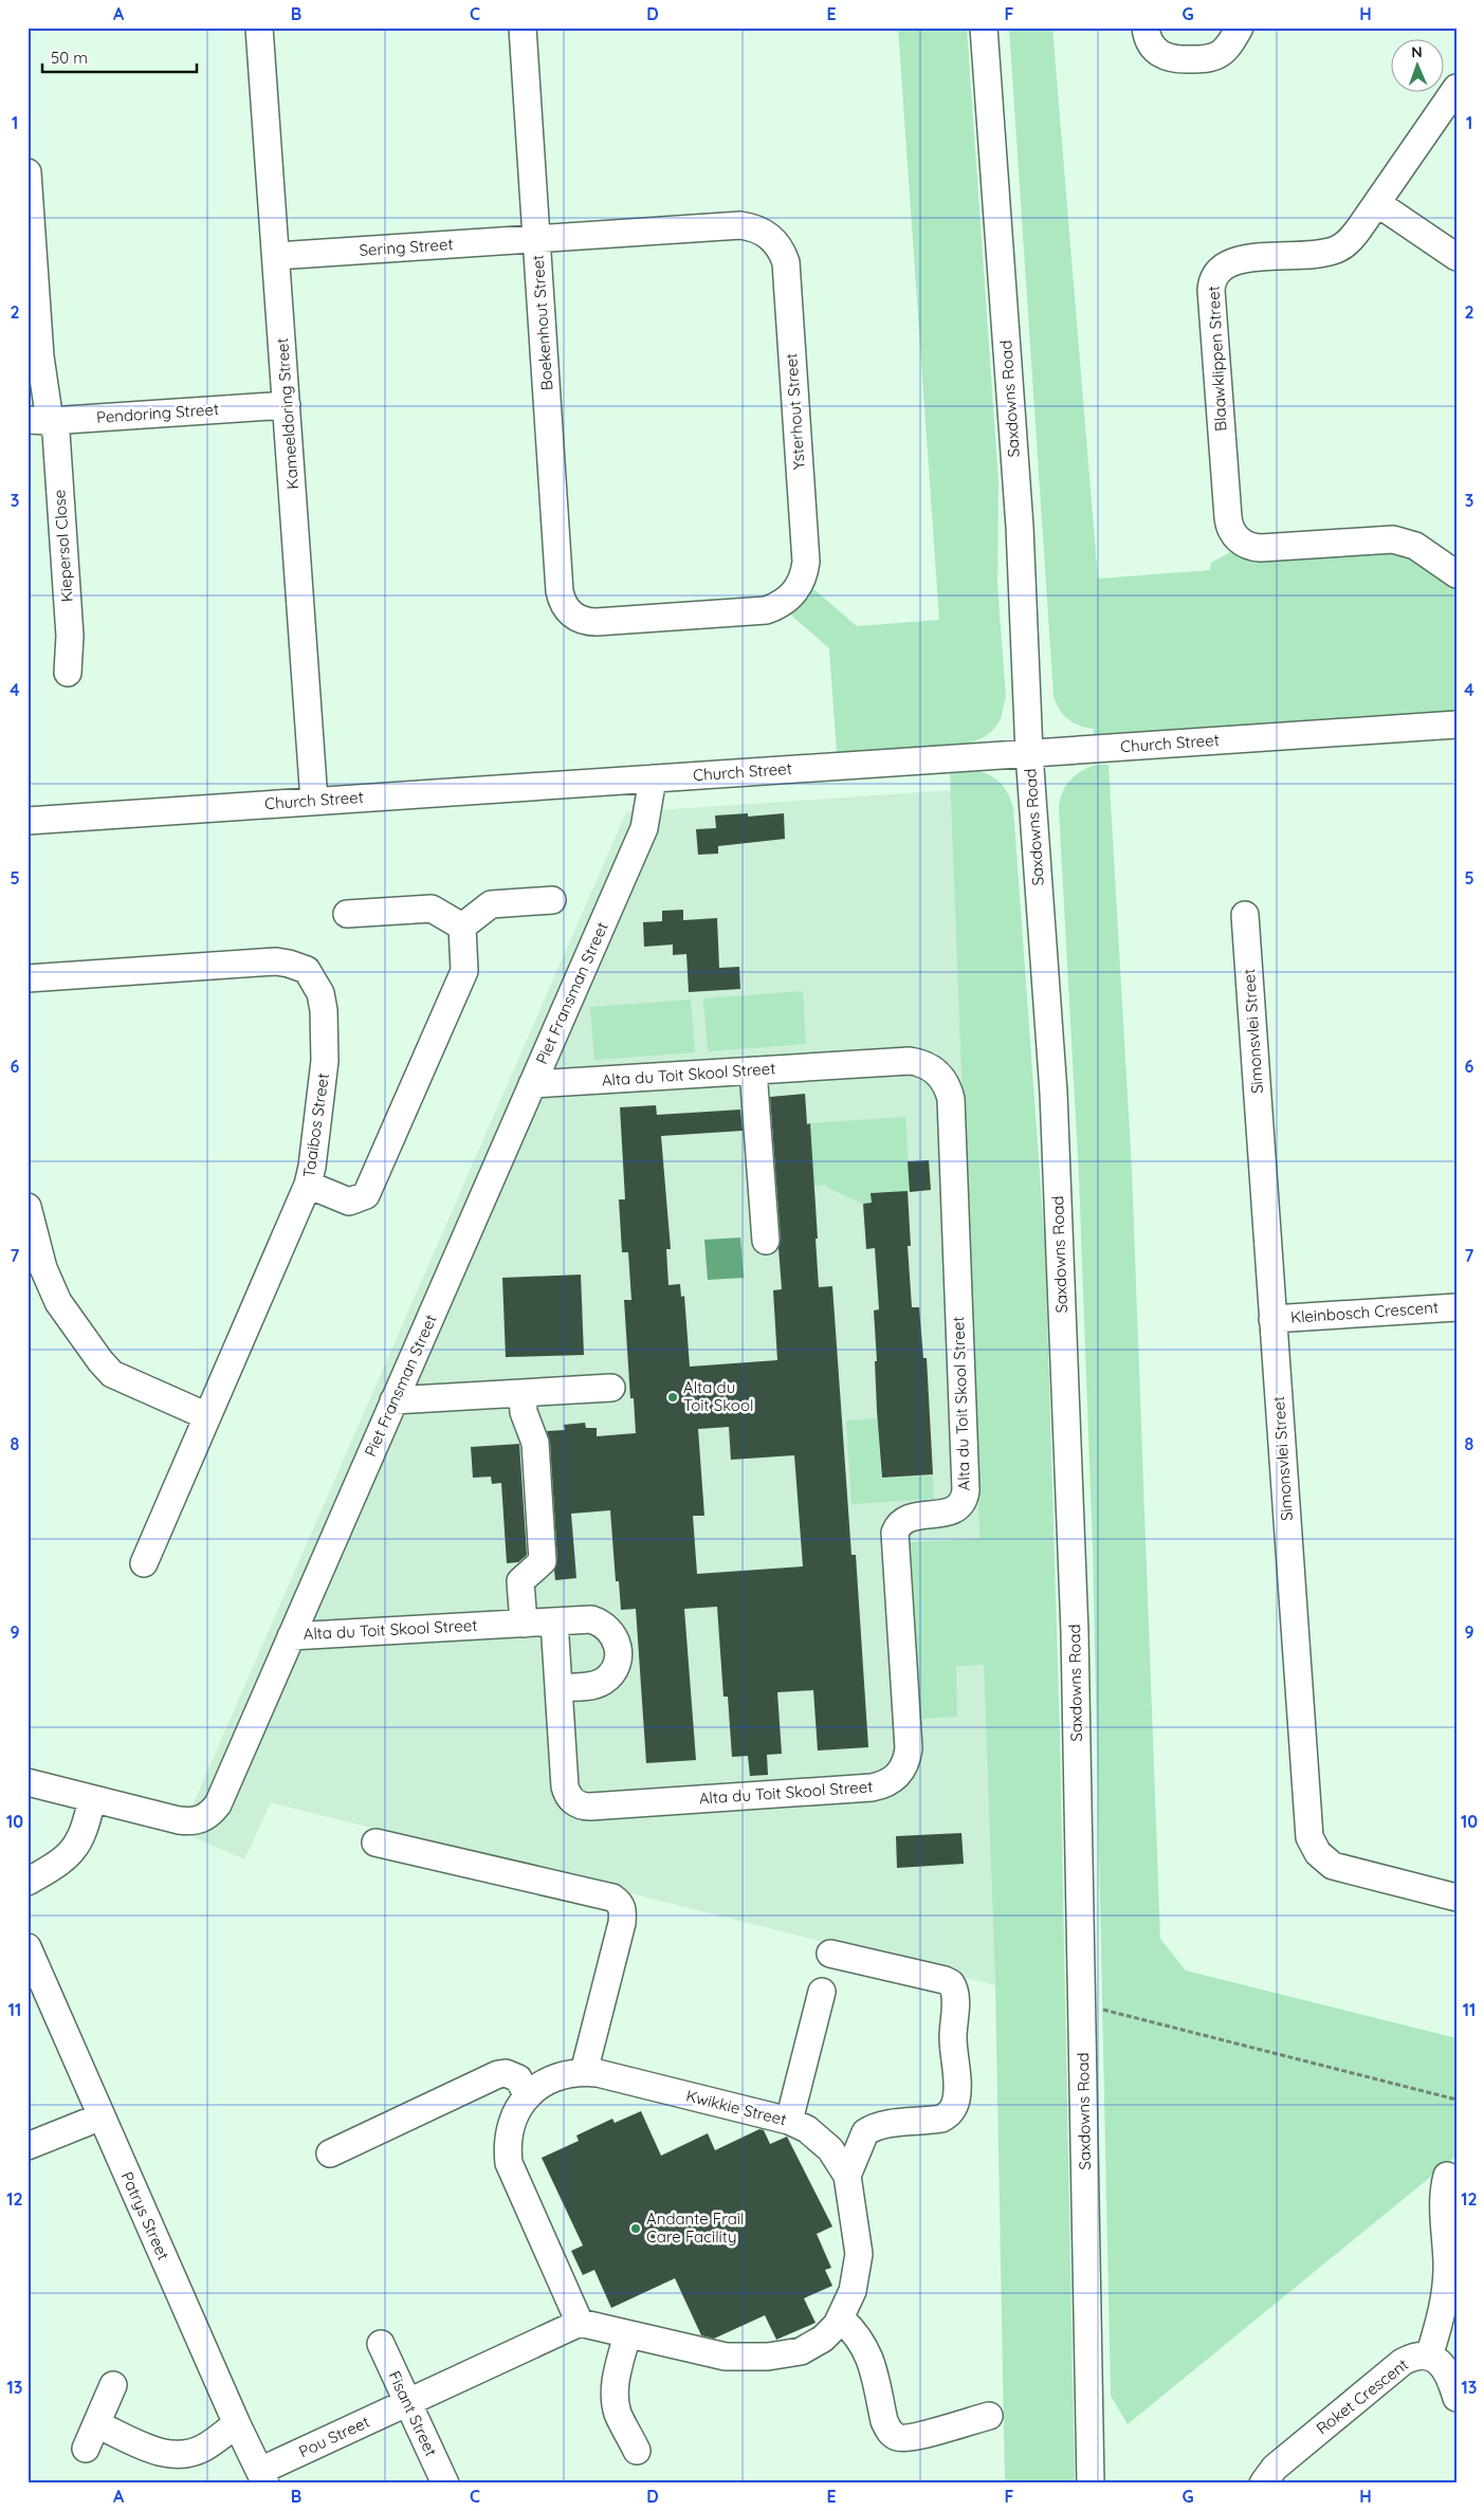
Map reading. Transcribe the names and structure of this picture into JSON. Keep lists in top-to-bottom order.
{
  "streets": {
    "street": [
      "Sering Street",
      "Boekenhout Street",
      "Blaawklippen Street",
      "Saxdowns Road",
      "Ysterhout Street",
      "Pendoring Street",
      "Kameeldoring Street",
      "Kiepersol Close",
      "Church Street",
      "Piet Fransman Street",
      "Simonsvlei Street",
      "Alta du Toit Skool Street",
      "Taaibos Street",
      "Kleinbosch Crescent",
      "Kwikkie Street",
      "Patrys Street",
      "Roket Crescent",
      "Fisant Street",
      "Pou Street"
    ]
  },
  "crossings": [
    ["Sering Street", "Boekenhout Street"],
    ["Sering Street", "Ysterhout Street"],
    ["Sering Street", "Kameeldoring Street"],
    ["Boekenhout Street", "Ysterhout Street"],
    ["Saxdowns Road", "Church Street"],
    ["Pendoring Street", "Kameeldoring Street"],
    ["Pendoring Street", "Kiepersol Close"],
    ["Kameeldoring Street", "Church Street"],
    ["Church Street", "Piet Fransman Street"],
    ["Piet Fransman Street", "Alta du Toit Skool Street"],
    ["Simonsvlei Street", "Kleinbosch Crescent"],
    ["Patrys Street", "Pou Street"],
    ["Fisant Street", "Pou Street"]
  ],
  "places": ["Alta du Toit Skool", "Andante Frail Care Facility"],
  "scale_bar": "50 m",
  "north": "top",
  "grid": {
    "columns": [
      "A",
      "B",
      "C",
      "D",
      "E",
      "F",
      "G",
      "H"
    ],
    "rows": [
      "1",
      "2",
      "3",
      "4",
      "5",
      "6",
      "7",
      "8",
      "9",
      "10",
      "11",
      "12",
      "13"
    ]
  }
}
